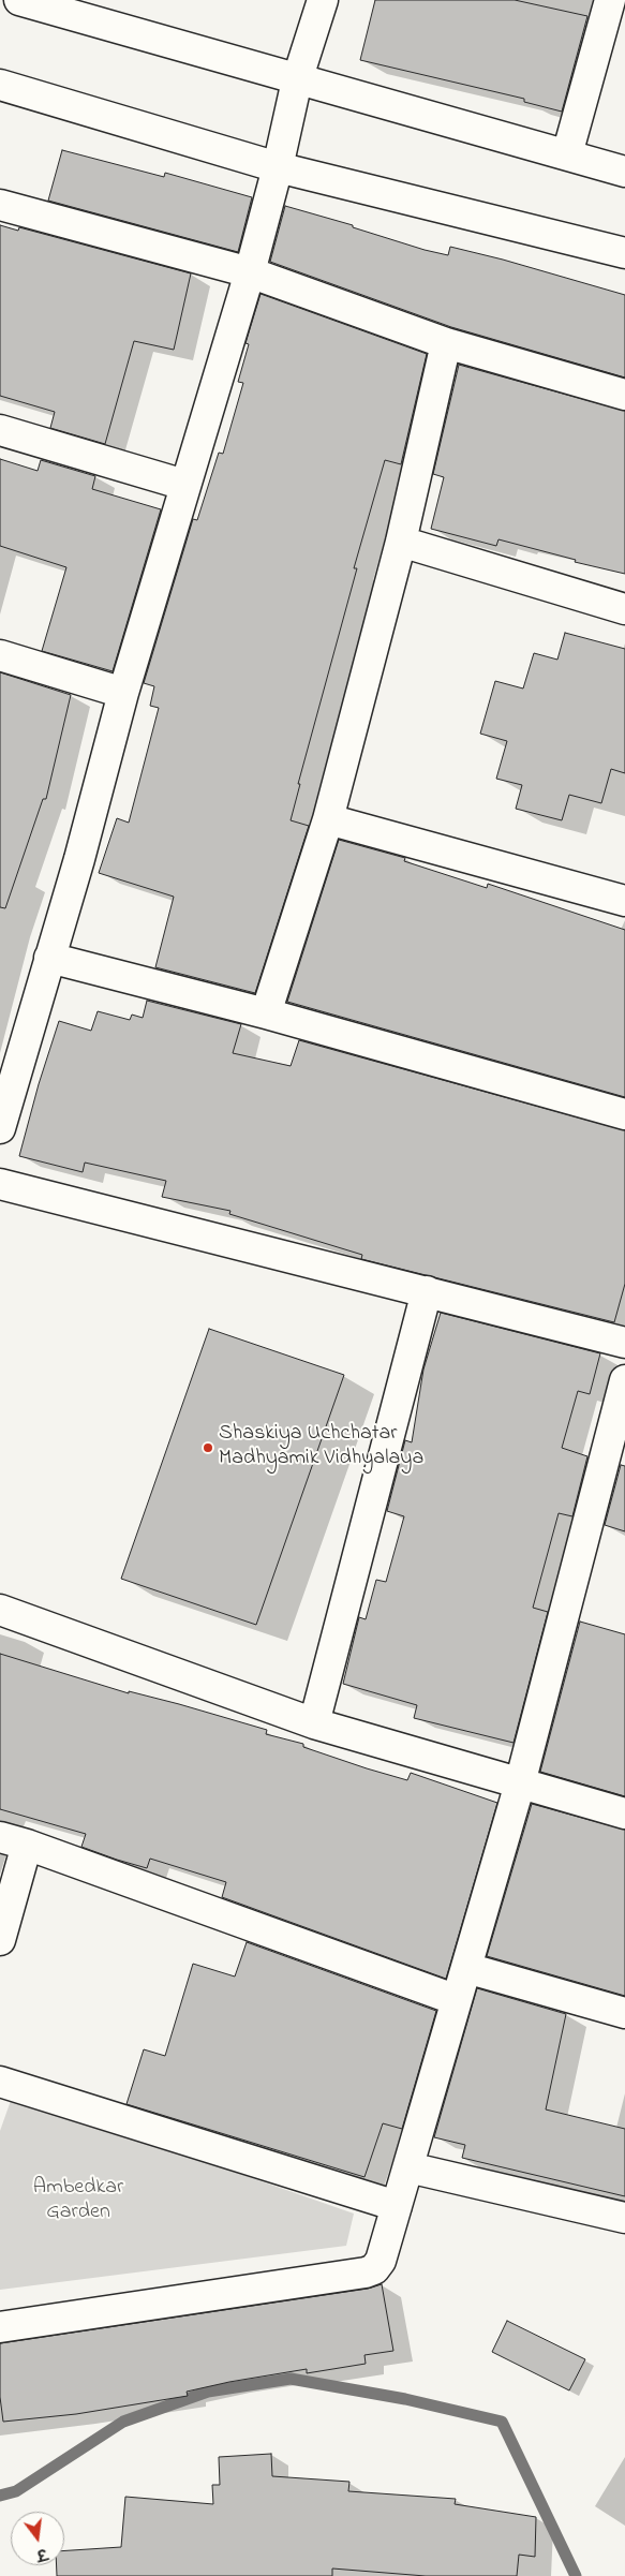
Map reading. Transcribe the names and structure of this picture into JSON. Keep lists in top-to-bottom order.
{
  "parks": ["Ambedkar Garden"],
  "places": ["Shaskiya Uchchatar Madhyamik Vidhyalaya"],
  "north": "bottom"
}
